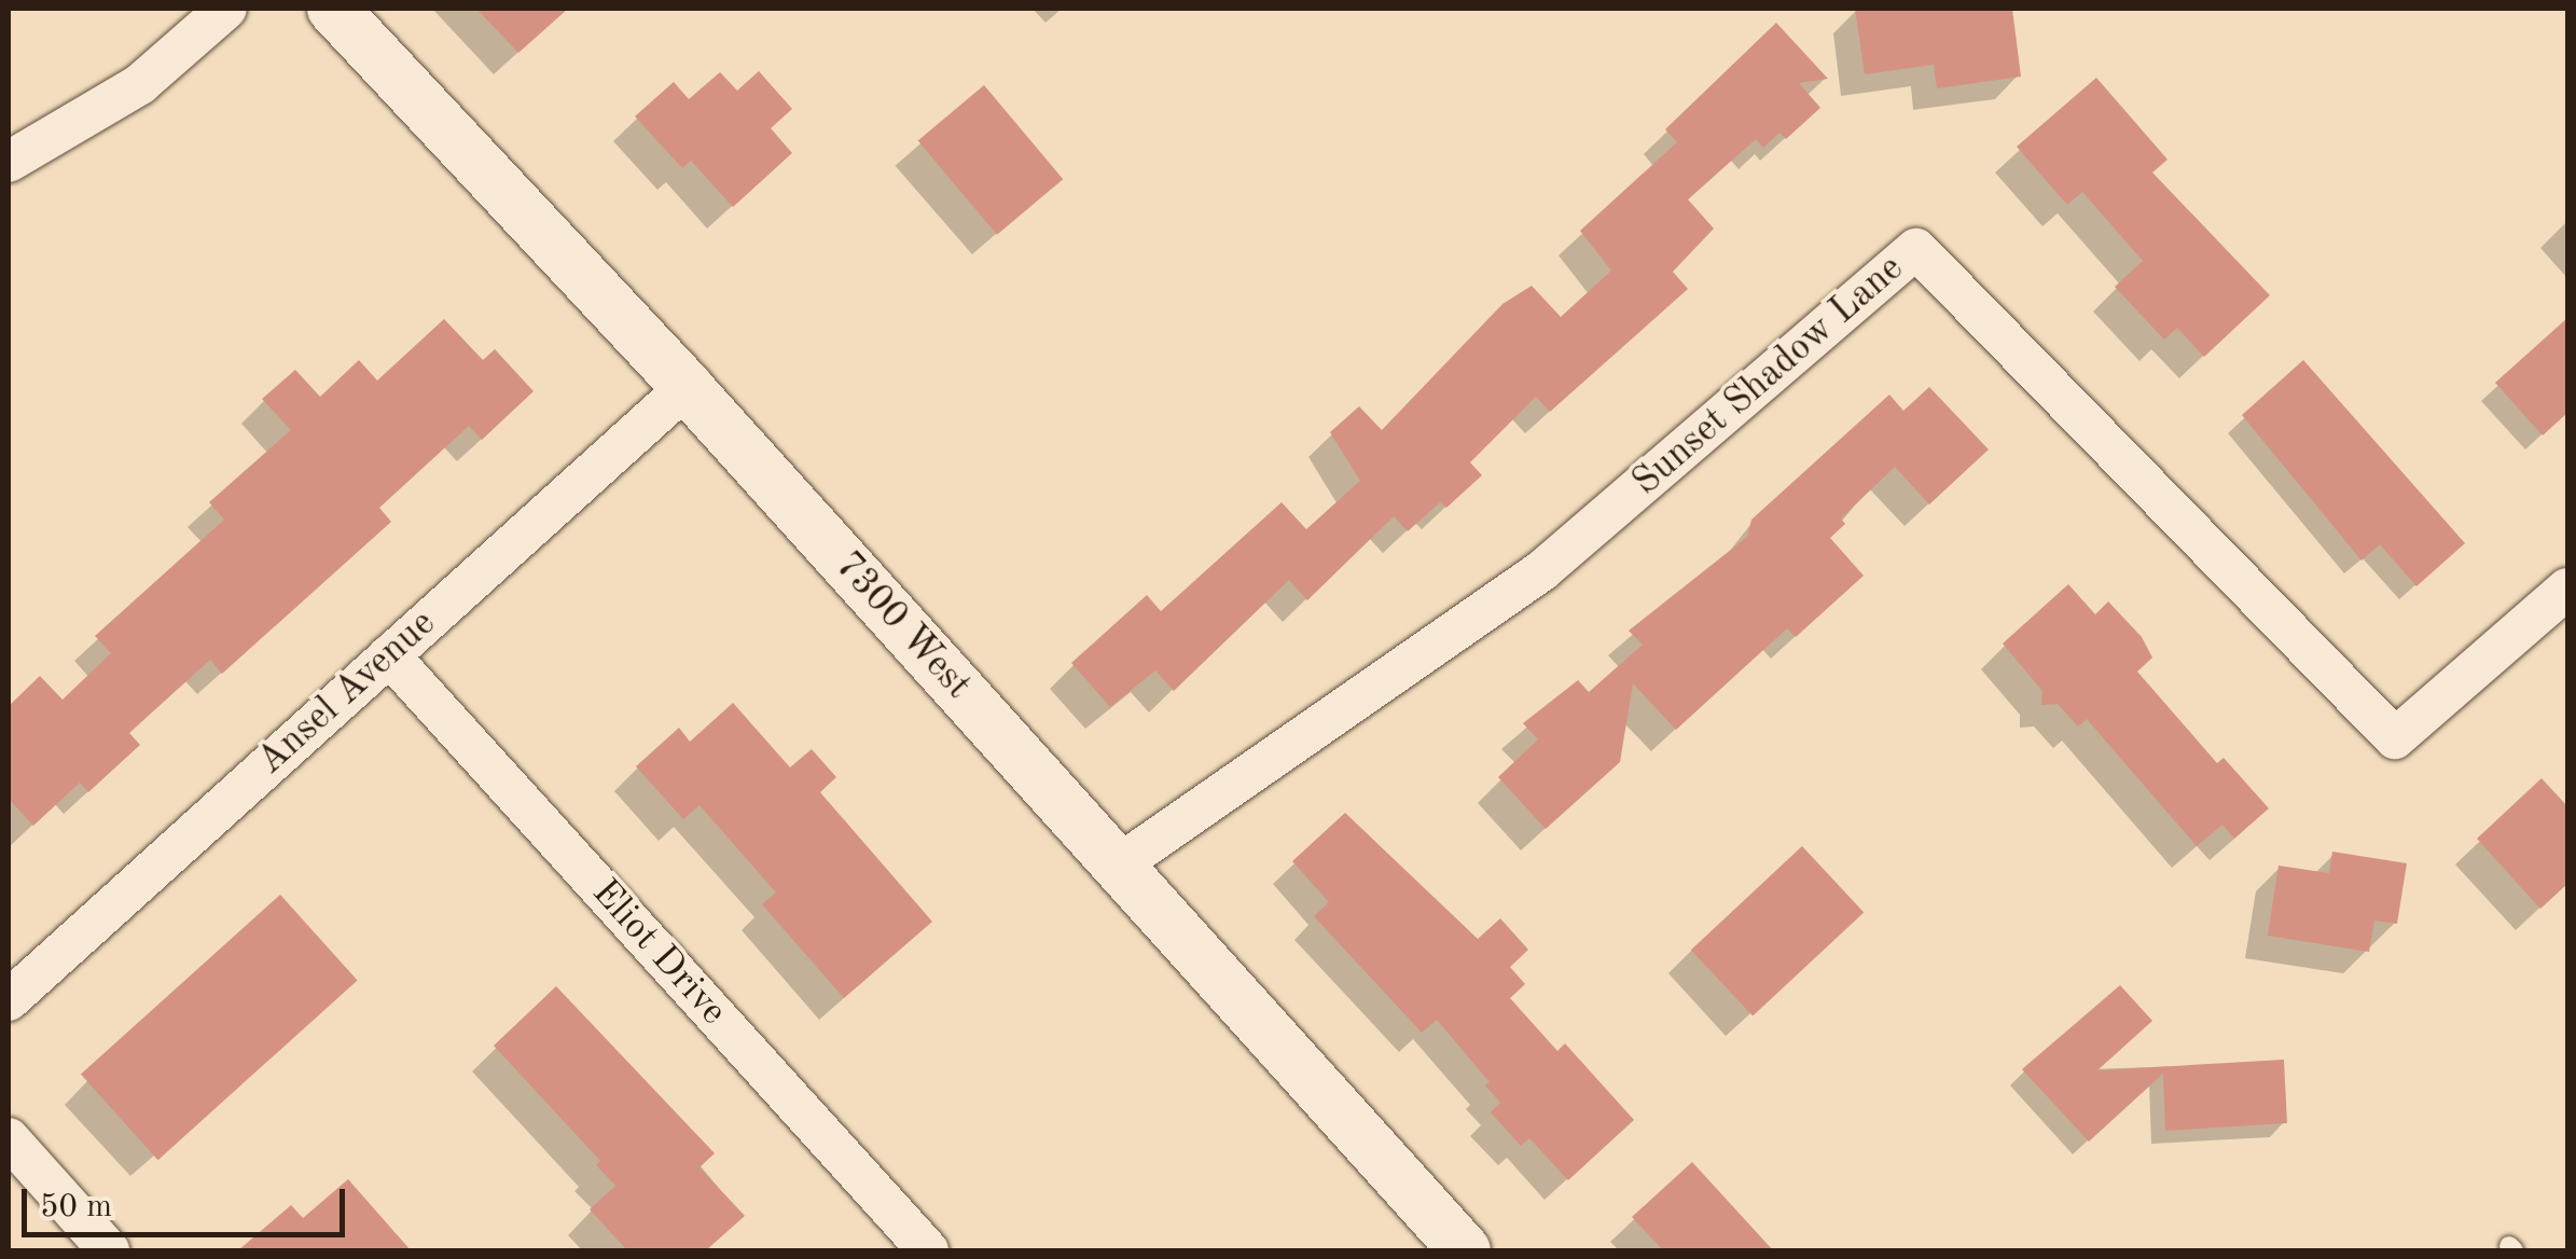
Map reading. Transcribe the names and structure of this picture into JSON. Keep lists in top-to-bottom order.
{
  "streets": {
    "street": [
      "Sunset Shadow Lane",
      "7300 West",
      "Ansel Avenue",
      "Eliot Drive"
    ]
  },
  "crossings": [
    ["Sunset Shadow Lane", "7300 West"],
    ["7300 West", "Ansel Avenue"],
    ["Ansel Avenue", "Eliot Drive"]
  ],
  "scale_bar": "50 m"
}
